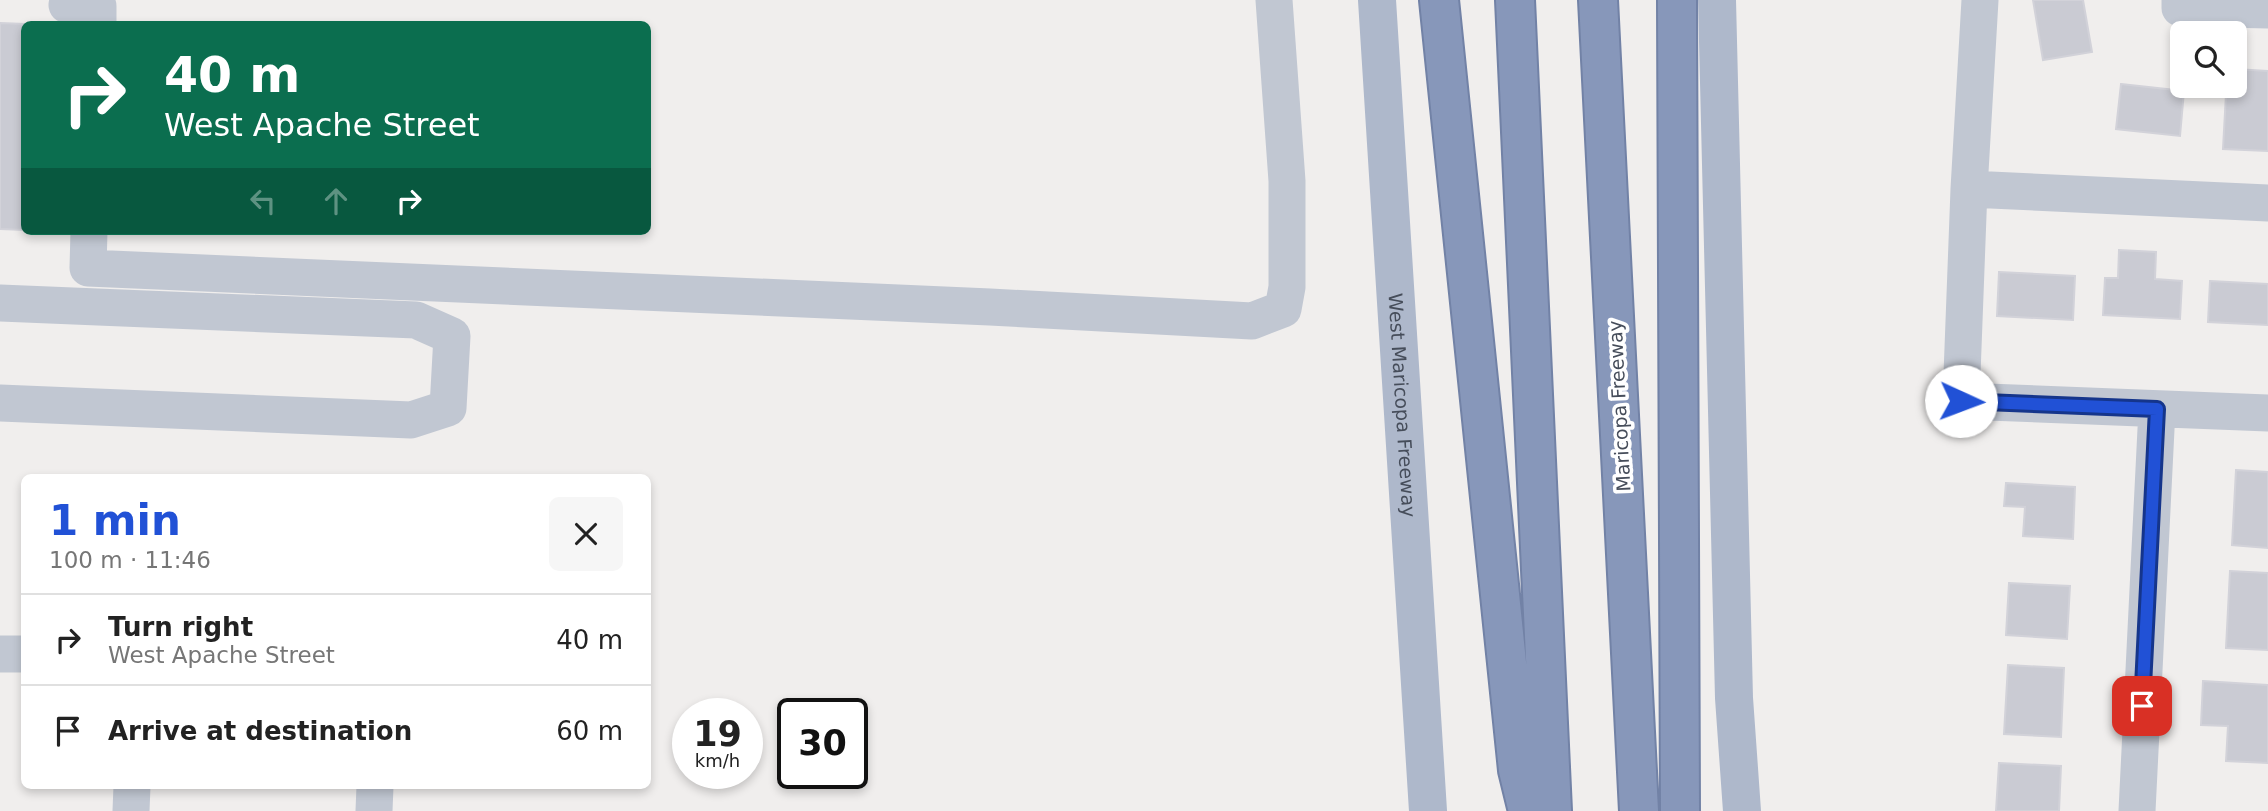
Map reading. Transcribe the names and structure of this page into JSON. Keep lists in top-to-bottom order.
{
  "streets": {
    "highway": ["Maricopa Freeway"],
    "main road": ["West Maricopa Freeway"]
  },
  "page": {
    "turn": ["40 m", "West Apache Street"],
    "heading": ["1 min", "100 m · 11:46"],
    "list": [
      {
        "name": "Turn right",
        "note": "West Apache Street",
        "value": "40 m"
      },
      {
        "name": "Arrive at destination",
        "value": "60 m"
      }
    ],
    "speed": "19 km/h",
    "limit": "30"
  }
}
